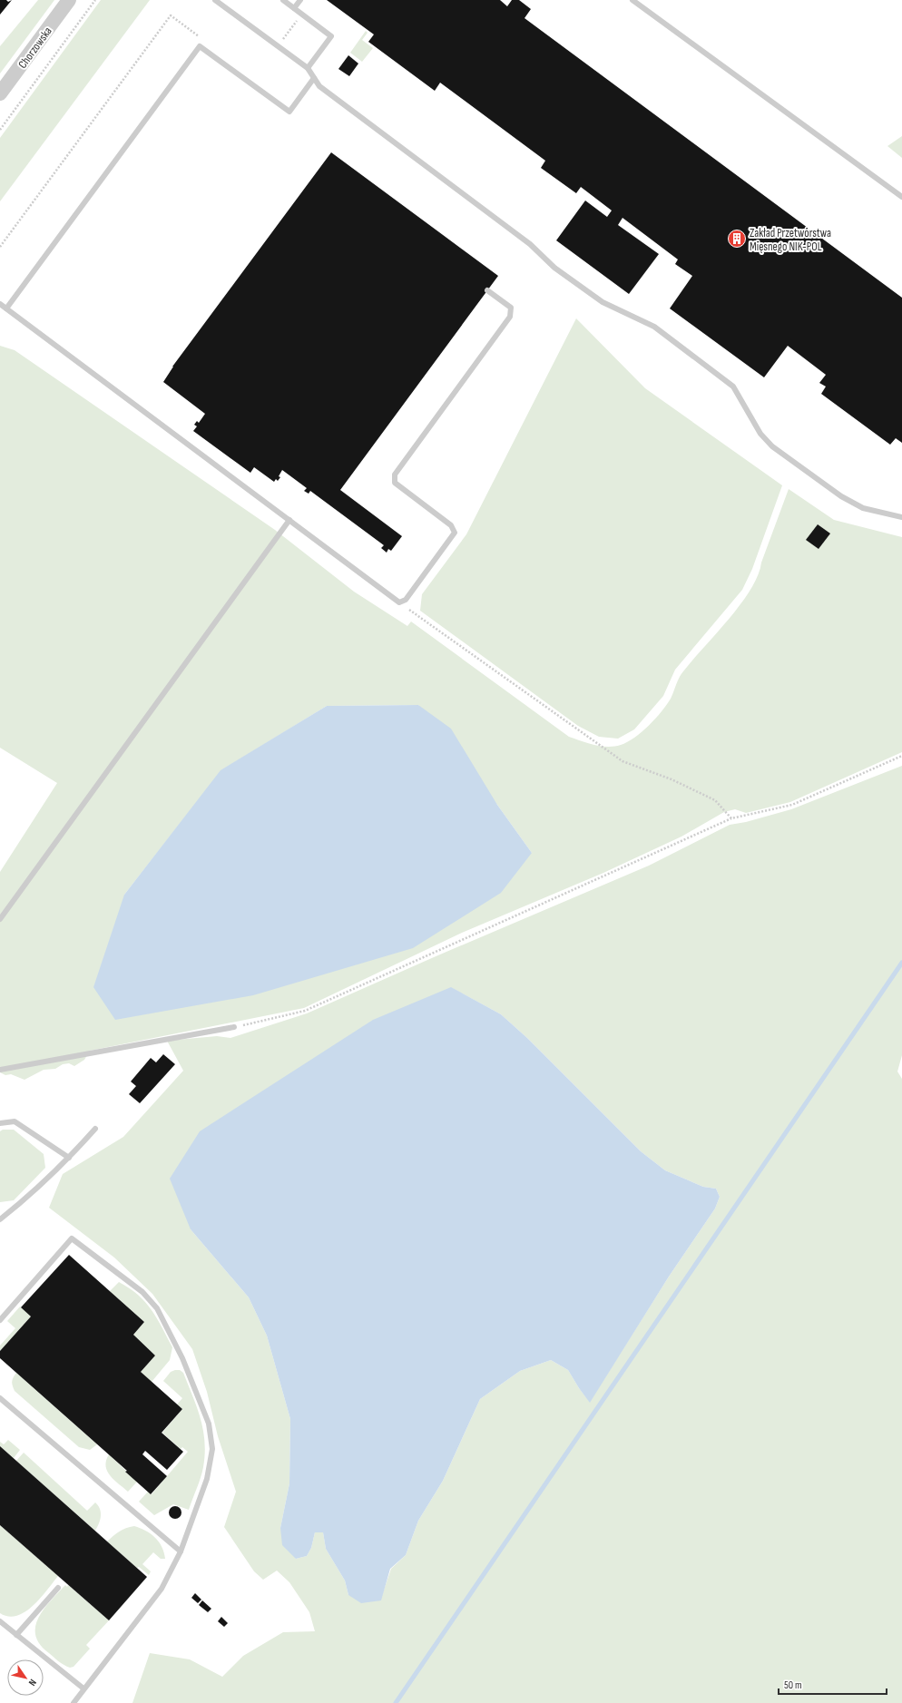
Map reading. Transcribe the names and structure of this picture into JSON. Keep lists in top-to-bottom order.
{
  "streets": {
    "street": ["Chorzowska"]
  },
  "places": {
    "building": ["Zakład Przetwórstwa Mięsnego NIK-POL"]
  },
  "scale_bar": "50 m",
  "north": "bottom right"
}
